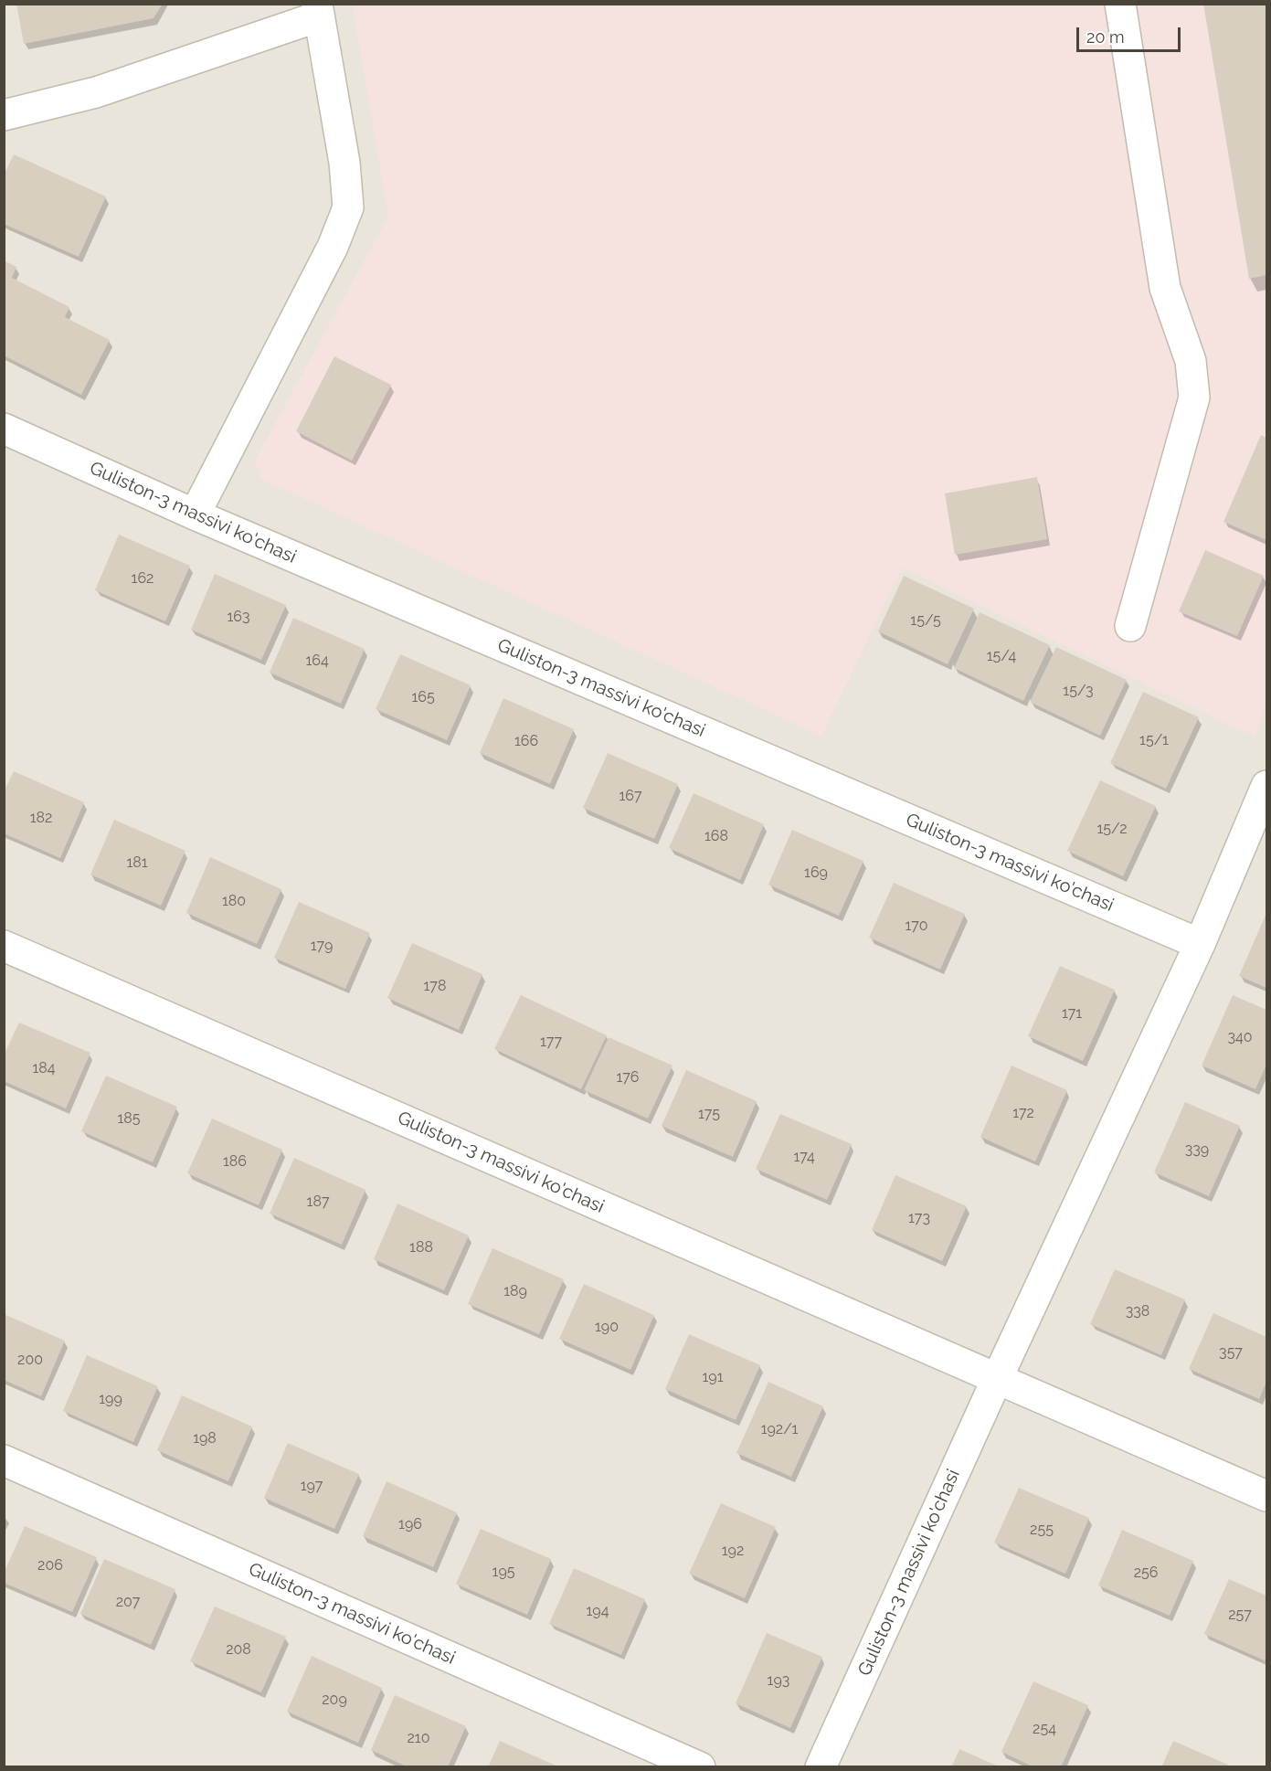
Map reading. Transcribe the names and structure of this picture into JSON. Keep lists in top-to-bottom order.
{
  "streets": {
    "street": ["Guliston-3 massivi ko'chasi"]
  },
  "house_numbers": [
    "162",
    "163",
    "15/5",
    "15/4",
    "164",
    "15/3",
    "165",
    "15/1",
    "166",
    "167",
    "182",
    "15/2",
    "168",
    "181",
    "169",
    "180",
    "170",
    "179",
    "178",
    "171",
    "340",
    "177",
    "184",
    "176",
    "172",
    "175",
    "185",
    "339",
    "174",
    "186",
    "187",
    "173",
    "188",
    "189",
    "338",
    "190",
    "357",
    "200",
    "191",
    "199",
    "192/1",
    "198",
    "197",
    "196",
    "255",
    "192",
    "206",
    "195",
    "256",
    "207",
    "194",
    "257",
    "208",
    "193",
    "209",
    "254",
    "210"
  ],
  "scale_bar": "20 m"
}
